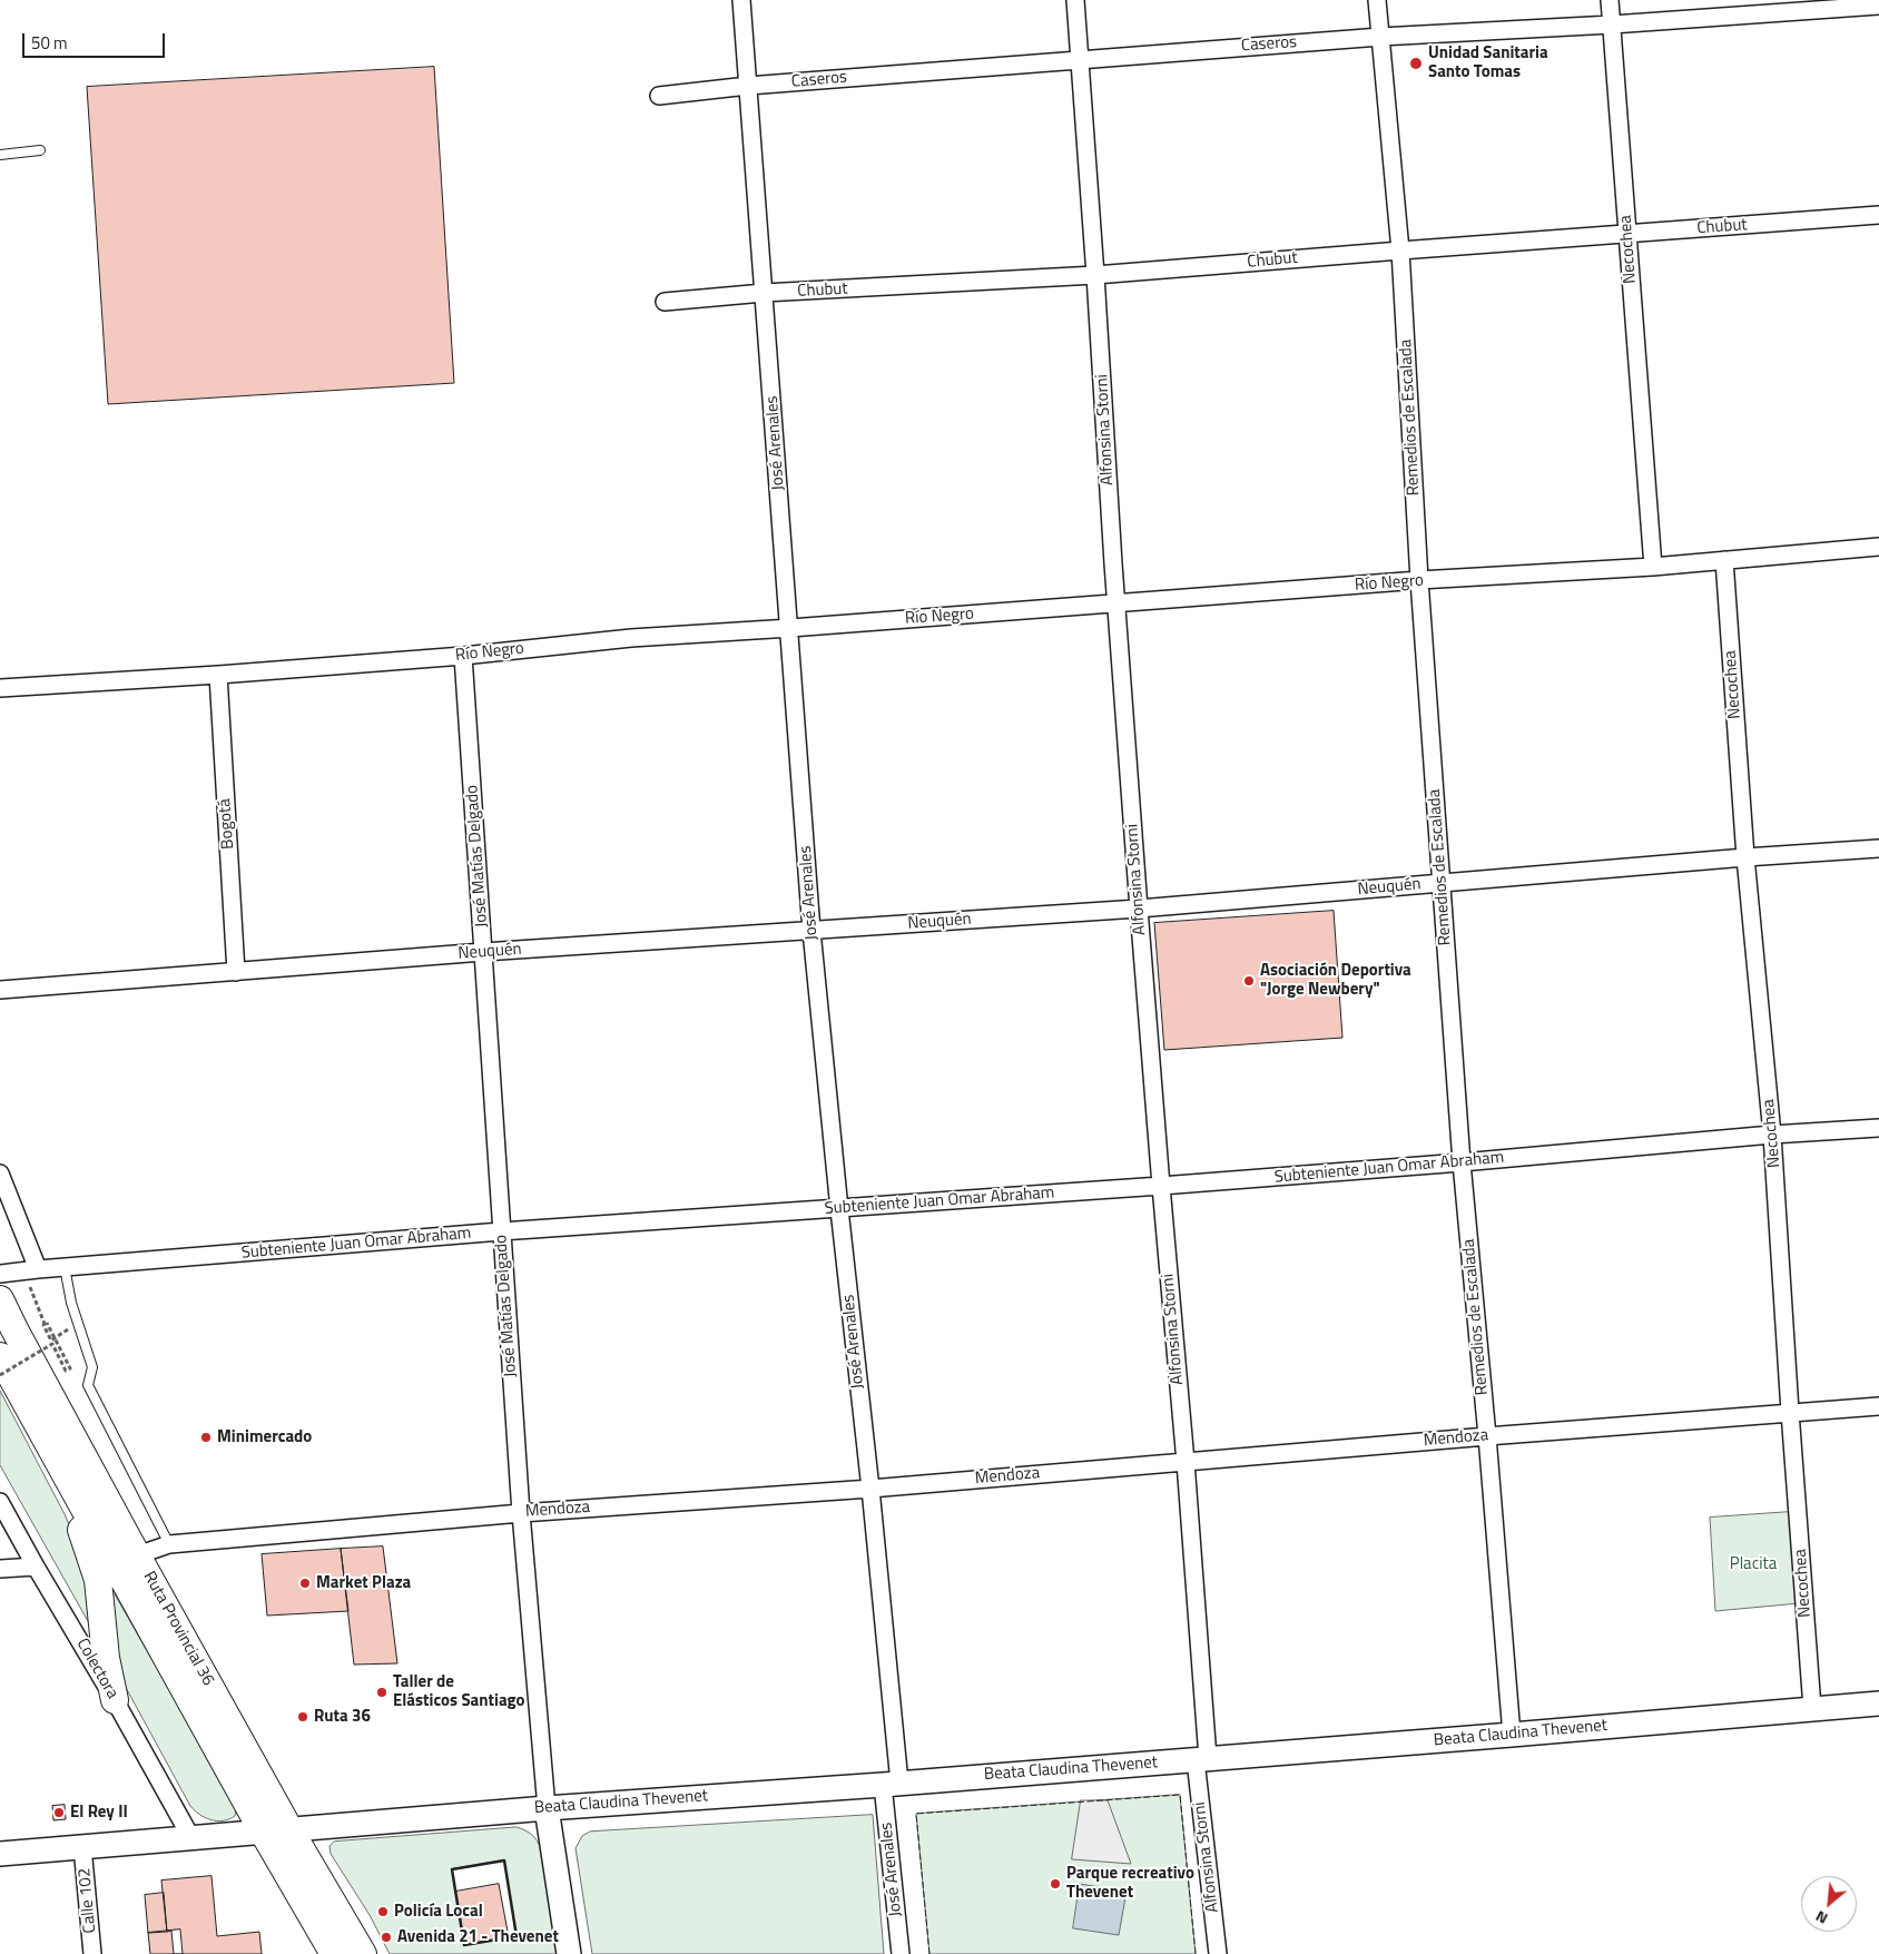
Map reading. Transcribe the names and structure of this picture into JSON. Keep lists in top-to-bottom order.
{
  "streets": {
    "main road": ["José Matías Delgado", "Ruta Provincial 36", "Beata Claudina Thevenet"],
    "street": [
      "Caseros",
      "Chubut",
      "Necochea",
      "Remedios de Escalada",
      "Alfonsina Storni",
      "José Arenales",
      "Río Negro",
      "Bogotá",
      "Neuquén",
      "Subteniente Juan Omar Abraham",
      "Mendoza",
      "Colectora",
      "Calle 102"
    ]
  },
  "crossings": [
    ["Caseros", "Necochea"],
    ["Caseros", "Remedios de Escalada"],
    ["Caseros", "Alfonsina Storni"],
    ["Caseros", "José Arenales"],
    ["Chubut", "Necochea"],
    ["Chubut", "Remedios de Escalada"],
    ["Chubut", "Alfonsina Storni"],
    ["Chubut", "José Arenales"],
    ["Necochea", "Río Negro"],
    ["Necochea", "Neuquén"],
    ["Necochea", "Subteniente Juan Omar Abraham"],
    ["Necochea", "Mendoza"],
    ["Necochea", "Beata Claudina Thevenet"],
    ["Remedios de Escalada", "Río Negro"],
    ["Remedios de Escalada", "Neuquén"],
    ["Remedios de Escalada", "Subteniente Juan Omar Abraham"],
    ["Remedios de Escalada", "Mendoza"],
    ["Remedios de Escalada", "Beata Claudina Thevenet"],
    ["Alfonsina Storni", "Río Negro"],
    ["Alfonsina Storni", "Neuquén"],
    ["Alfonsina Storni", "Subteniente Juan Omar Abraham"],
    ["Alfonsina Storni", "Mendoza"],
    ["Alfonsina Storni", "Beata Claudina Thevenet"],
    ["José Arenales", "Río Negro"],
    ["José Arenales", "Neuquén"],
    ["José Arenales", "Subteniente Juan Omar Abraham"],
    ["José Arenales", "Mendoza"],
    ["José Arenales", "Beata Claudina Thevenet"],
    ["Río Negro", "Bogotá"],
    ["Río Negro", "José Matías Delgado"],
    ["Bogotá", "Neuquén"],
    ["José Matías Delgado", "Neuquén"],
    ["José Matías Delgado", "Subteniente Juan Omar Abraham"],
    ["José Matías Delgado", "Mendoza"],
    ["José Matías Delgado", "Beata Claudina Thevenet"],
    ["Mendoza", "Ruta Provincial 36"],
    ["Ruta Provincial 36", "Beata Claudina Thevenet"],
    ["Colectora", "Beata Claudina Thevenet"],
    ["Beata Claudina Thevenet", "Calle 102"]
  ],
  "parks": ["Placita"],
  "places": [
    "Unidad Sanitaria Santo Tomas",
    "Asociación Deportiva \"Jorge Newbery\"",
    "Minimercado",
    "Market Plaza",
    "Taller de Elásticos Santiago",
    "Ruta 36",
    "El Rey II",
    "Parque recreativo Thevenet",
    "Policía Local",
    "Avenida 21 - Thevenet"
  ],
  "scale_bar": "50 m",
  "north": "bottom left"
}
